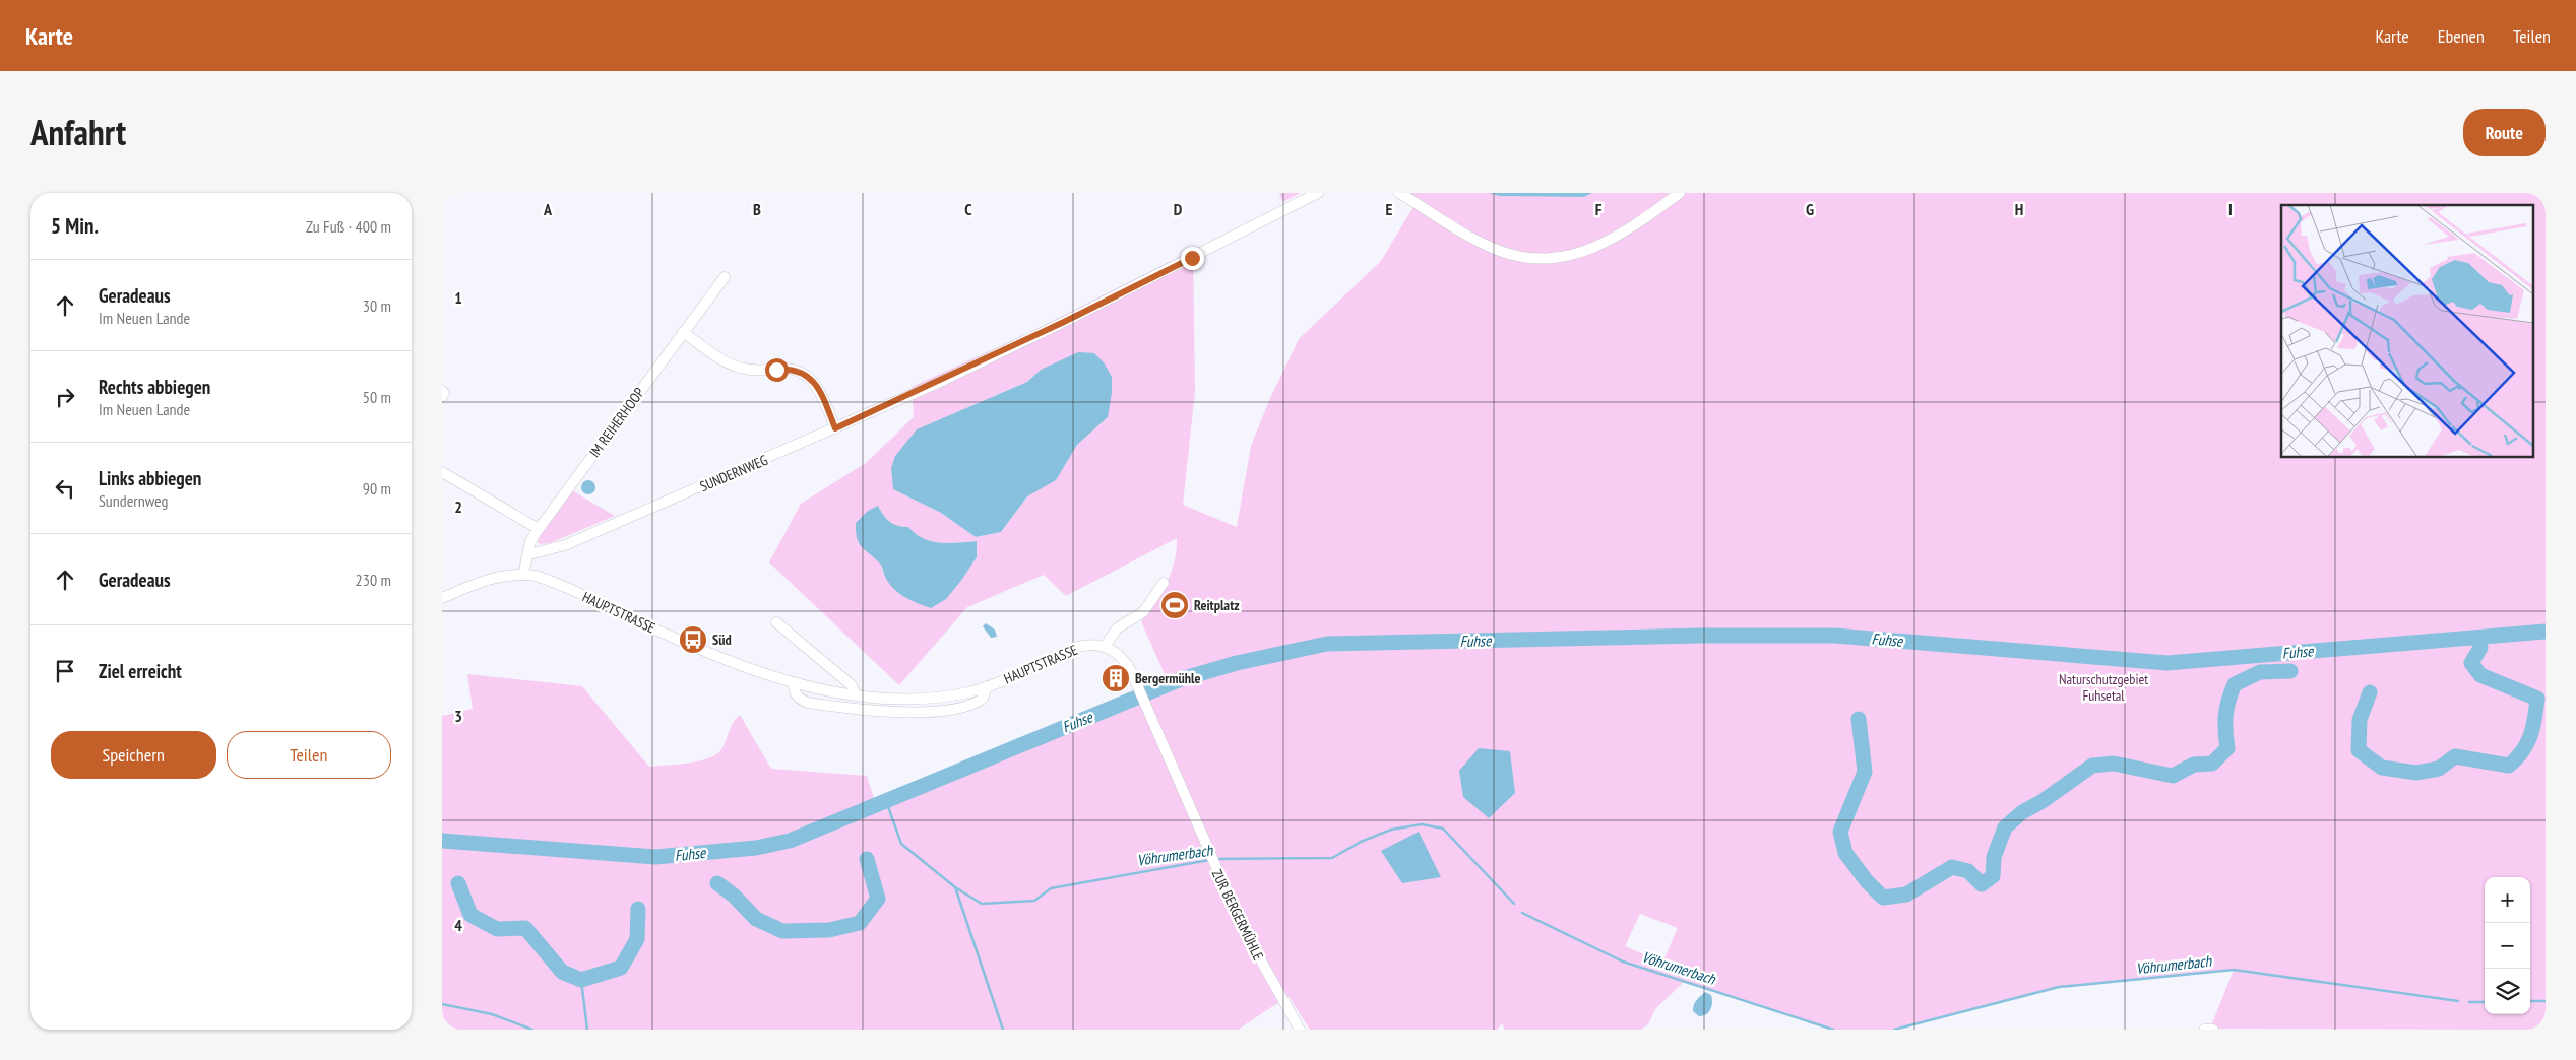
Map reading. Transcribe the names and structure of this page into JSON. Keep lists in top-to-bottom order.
{
  "streets": {
    "street": [
      "IM REIHERHOOP",
      "SUNDERNWEG",
      "HAUPTSTRASSE",
      "ZUR BERGERMÜHLE"
    ]
  },
  "crossings": [
    ["IM REIHERHOOP", "SUNDERNWEG"],
    ["IM REIHERHOOP", "HAUPTSTRASSE"],
    ["HAUPTSTRASSE", "ZUR BERGERMÜHLE"]
  ],
  "water": ["Fuhse", "Vöhrumerbach"],
  "parks": ["Naturschutzgebiet Fuhsetal"],
  "places": {
    "sports": ["Reitplatz"],
    "bus stop": ["Süd"],
    "building": ["Bergermühle"]
  },
  "page": {
    "header": "Karte",
    "nav": ["Karte", "Ebenen", "Teilen"],
    "title": "Anfahrt",
    "buttons": [
      "Route",
      ["Speichern", "Teilen"]
    ],
    "heading": ["5 Min.", "Zu Fuß · 400 m"],
    "list": [
      ["Geradeaus", "Im Neuen Lande", "30 m"],
      ["Rechts abbiegen", "Im Neuen Lande", "50 m"],
      ["Links abbiegen", "Sundernweg", "90 m"],
      ["Geradeaus", "230 m"],
      "Ziel erreicht"
    ],
    "map_buttons": ["+", "−"]
  },
  "grid": {
    "columns": [
      "A",
      "B",
      "C",
      "D",
      "E",
      "F",
      "G",
      "H",
      "I"
    ],
    "rows": [
      "1",
      "2",
      "3",
      "4"
    ]
  }
}
